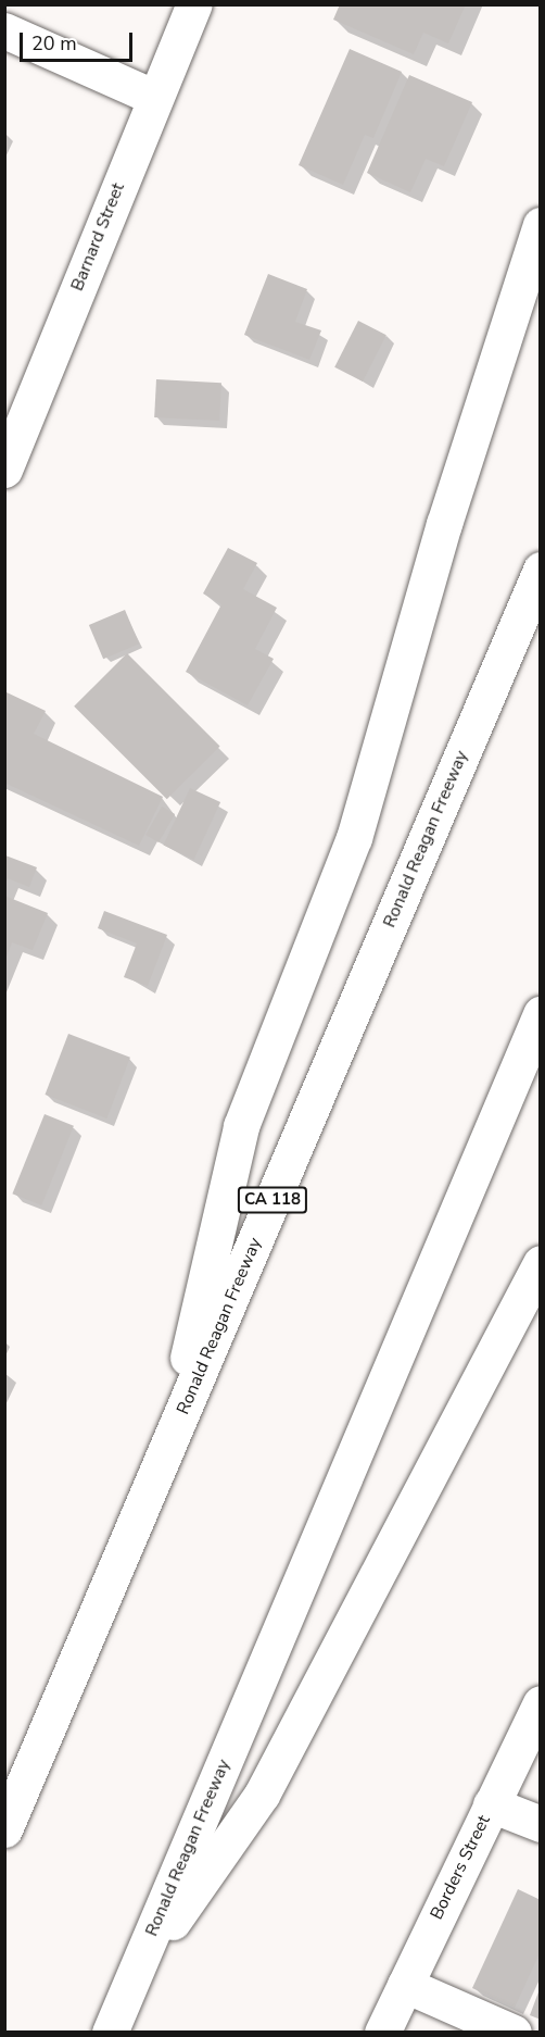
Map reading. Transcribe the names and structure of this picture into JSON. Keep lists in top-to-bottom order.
{
  "streets": {
    "main road": [
      "Barnard Street",
      "Ronald Reagan Freeway",
      "CA 118",
      "Borders Street"
    ]
  },
  "scale_bar": "20 m"
}
